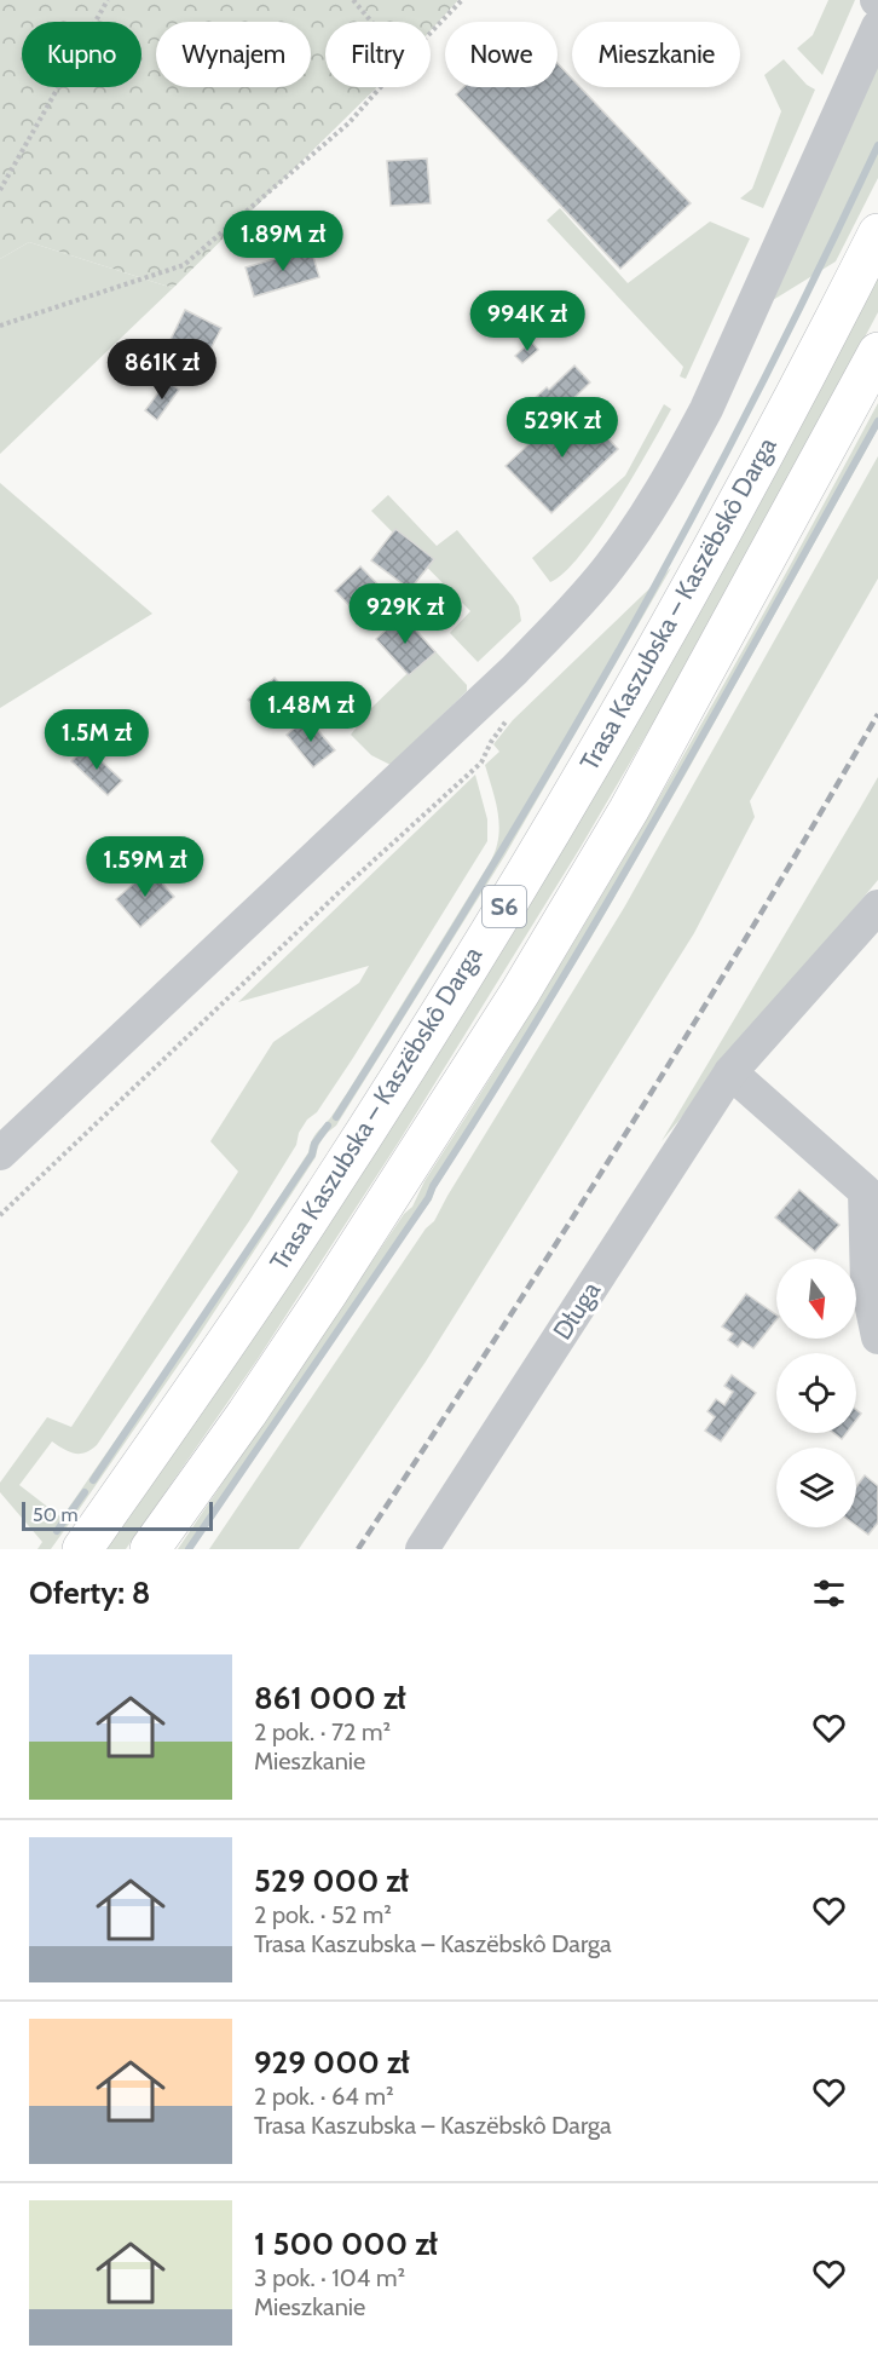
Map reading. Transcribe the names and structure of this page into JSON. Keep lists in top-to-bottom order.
{
  "streets": {
    "highway": ["Trasa Kaszubska – Kaszëbskô Darga", "S6"],
    "street": ["Długa"]
  },
  "scale_bar": "50 m",
  "north": "bottom",
  "page": {
    "chip": [
      "Kupno",
      "Wynajem",
      "Filtry",
      "Nowe",
      "Mieszkanie"
    ],
    "price": [
      "1.89M zł",
      "994K zł",
      "861K zł",
      "529K zł",
      "929K zł",
      "1.48M zł",
      "1.5M zł",
      "1.59M zł"
    ],
    "scale": "50 m",
    "heading": "Oferty: 8",
    "list": [
      {
        "name": "861 000 zł",
        "note": "2 pok. · 72 m² · Mieszkanie"
      },
      {
        "name": "529 000 zł",
        "note": "2 pok. · 52 m² · Trasa Kaszubska – Kaszëbskô Darga"
      },
      {
        "name": "929 000 zł",
        "note": "2 pok. · 64 m² · Trasa Kaszubska – Kaszëbskô Darga"
      },
      {
        "name": "1 500 000 zł",
        "note": "3 pok. · 104 m² · Mieszkanie"
      }
    ]
  }
}
